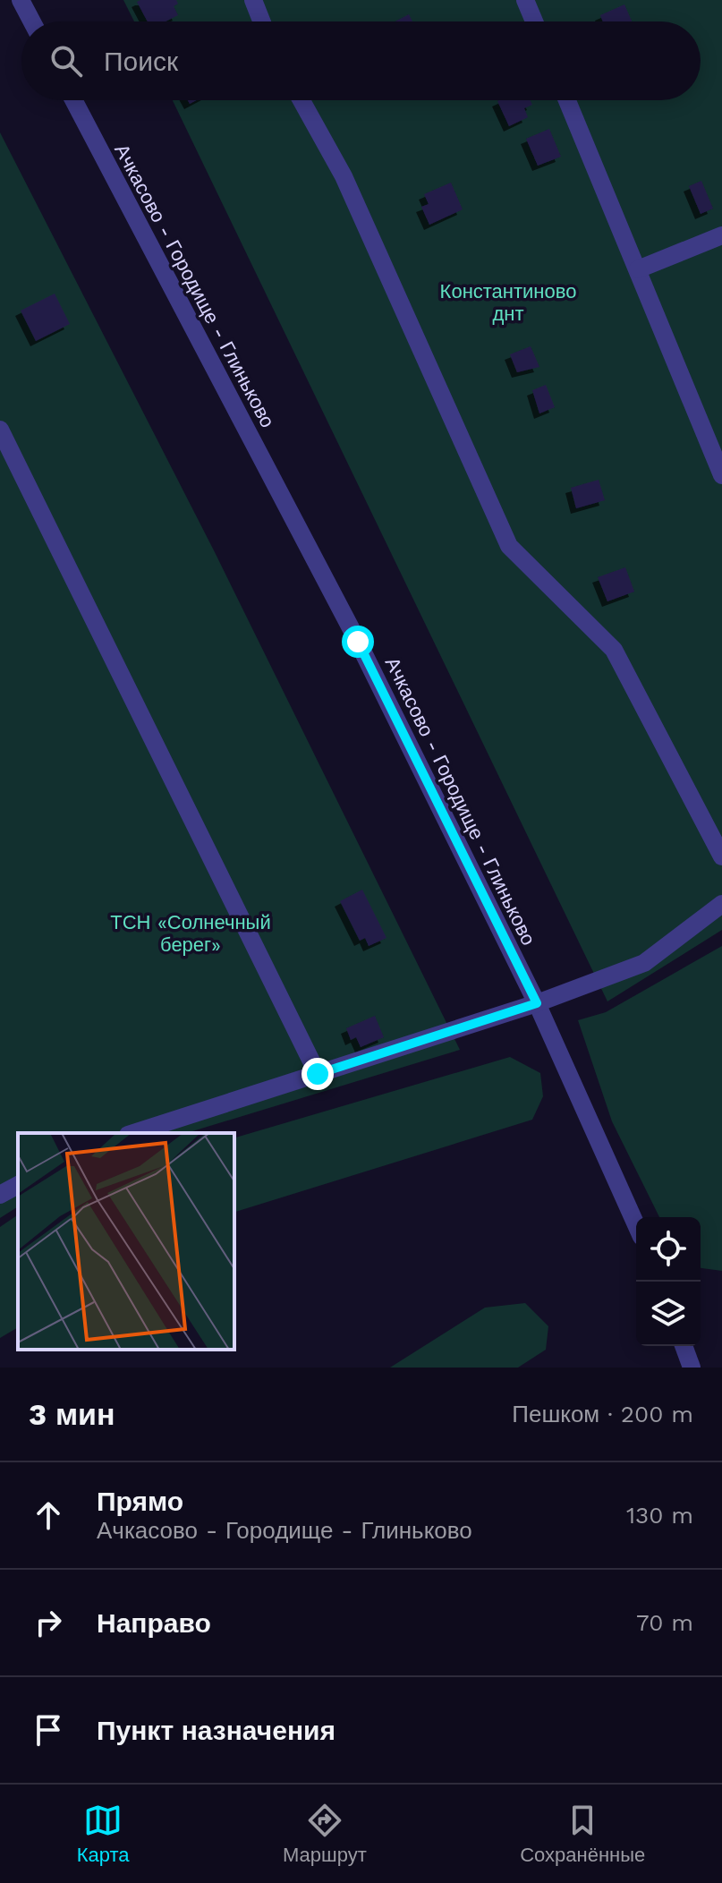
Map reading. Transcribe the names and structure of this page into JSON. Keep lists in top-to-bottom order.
{
  "streets": {
    "street": ["Ачкасово - Городище - Глиньково"]
  },
  "parks": ["Константиново днт", "ТСН «Солнечный берег»"],
  "page": {
    "search": "Поиск",
    "heading": ["3 мин", "Пешком · 200 m"],
    "list": [
      ["Прямо", "Ачкасово - Городище - Глиньково", "130 m"],
      ["Направо", "70 m"],
      "Пункт назначения"
    ],
    "nav": ["Карта", "Маршрут", "Сохранённые"]
  }
}
